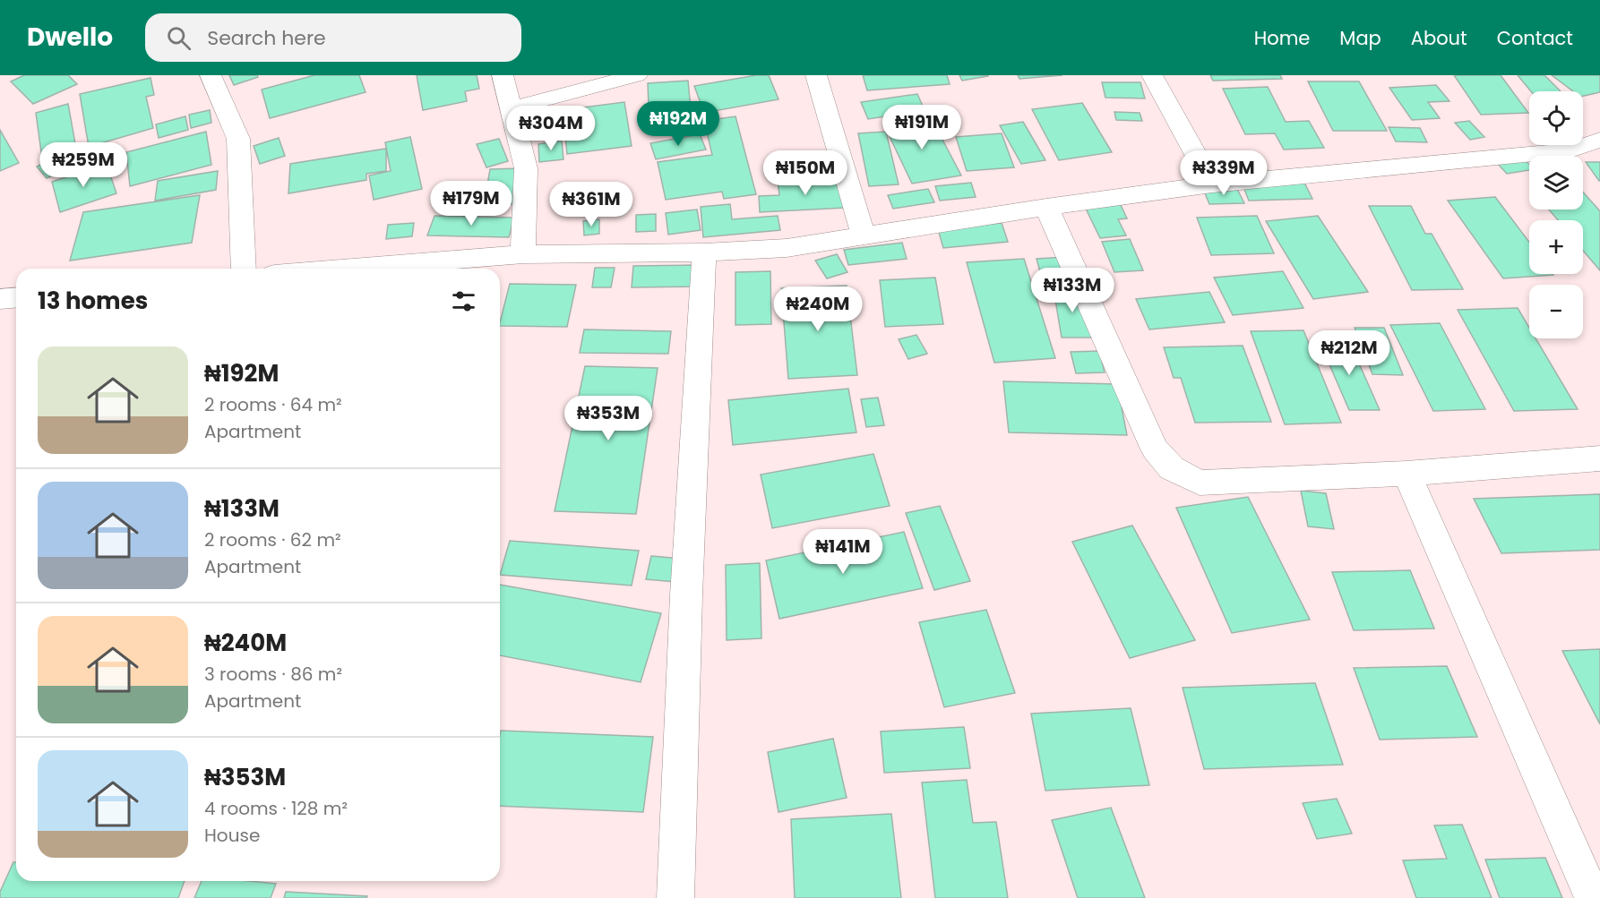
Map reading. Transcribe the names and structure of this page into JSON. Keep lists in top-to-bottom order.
{
  "page": {
    "header": "Dwello",
    "search": "Search here",
    "nav": [
      "Home",
      "Map",
      "About",
      "Contact"
    ],
    "map_buttons": ["+", "−"],
    "price": [
      "₦192M",
      "₦191M",
      "₦304M",
      "₦259M",
      "₦150M",
      "₦339M",
      "₦179M",
      "₦361M",
      "₦133M",
      "₦240M",
      "₦212M",
      "₦353M",
      "₦141M"
    ],
    "heading": "13 homes",
    "list": [
      {
        "name": "₦192M",
        "note": "2 rooms · 64 m² · Apartment"
      },
      {
        "name": "₦133M",
        "note": "2 rooms · 62 m² · Apartment"
      },
      {
        "name": "₦240M",
        "note": "3 rooms · 86 m² · Apartment"
      },
      {
        "name": "₦353M",
        "note": "4 rooms · 128 m² · House"
      }
    ]
  }
}
